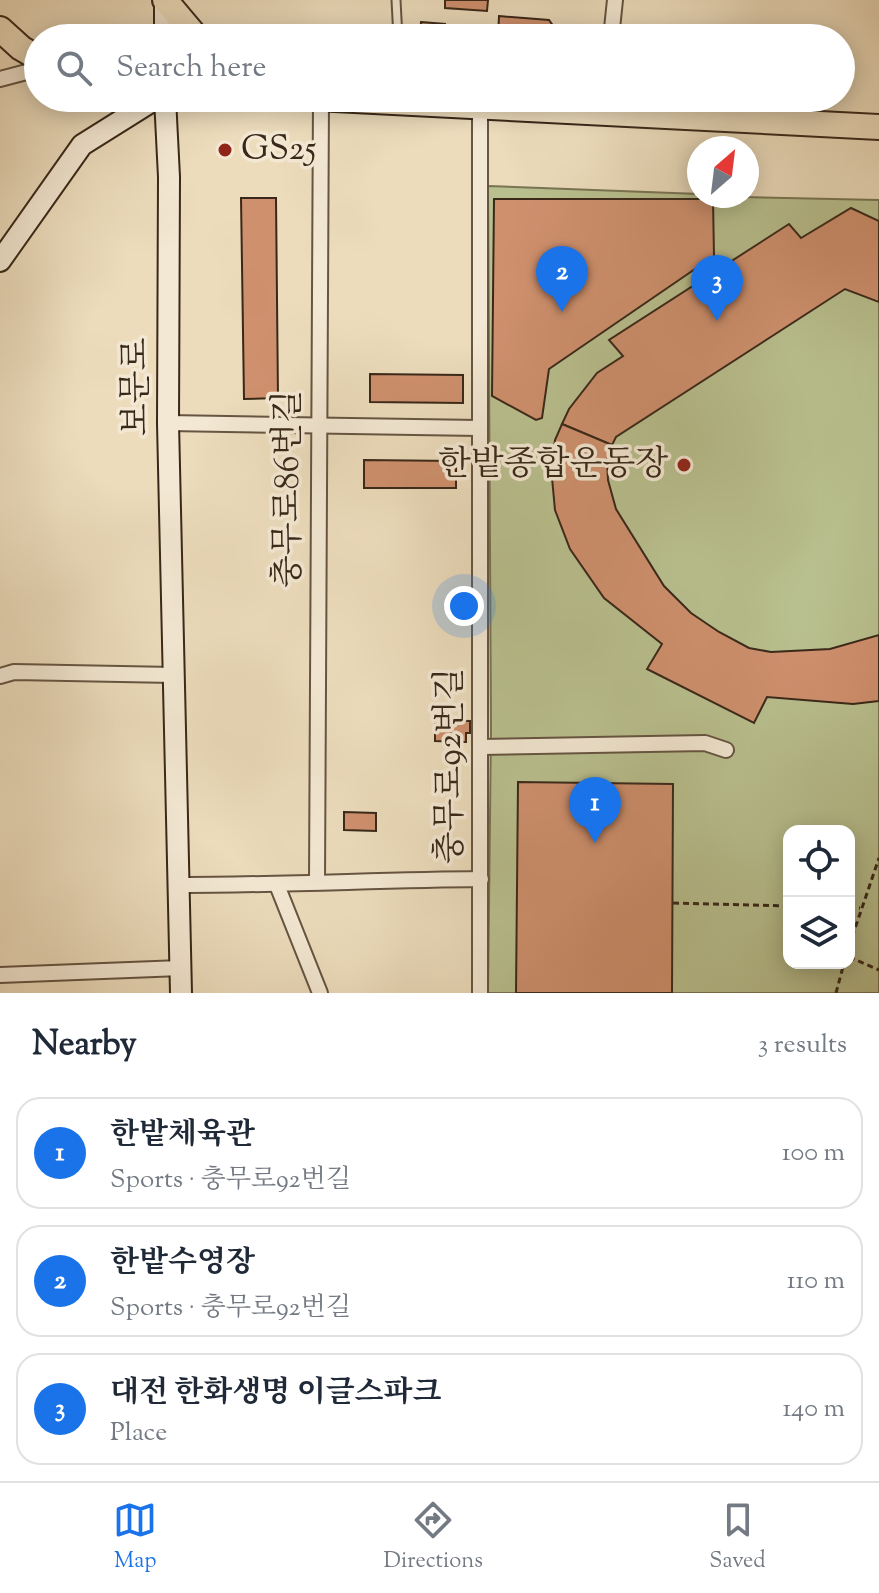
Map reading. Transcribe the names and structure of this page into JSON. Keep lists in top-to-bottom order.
{
  "streets": {
    "main road": ["보문로"],
    "street": ["충무로86번길", "충무로92번길"]
  },
  "places": ["GS25", "한밭종합운동장"],
  "north": "top right",
  "page": {
    "search": "Search here",
    "pins": ["2", "3", "1"],
    "heading": ["Nearby", "3 results"],
    "list": [
      {
        "mark": "1",
        "name": "한밭체육관",
        "note": "Sports · 충무로92번길",
        "value": "100 m"
      },
      {
        "mark": "2",
        "name": "한밭수영장",
        "note": "Sports · 충무로92번길",
        "value": "110 m"
      },
      {
        "mark": "3",
        "name": "대전 한화생명 이글스파크",
        "note": "Place",
        "value": "140 m"
      }
    ],
    "nav": ["Map", "Directions", "Saved"]
  }
}
